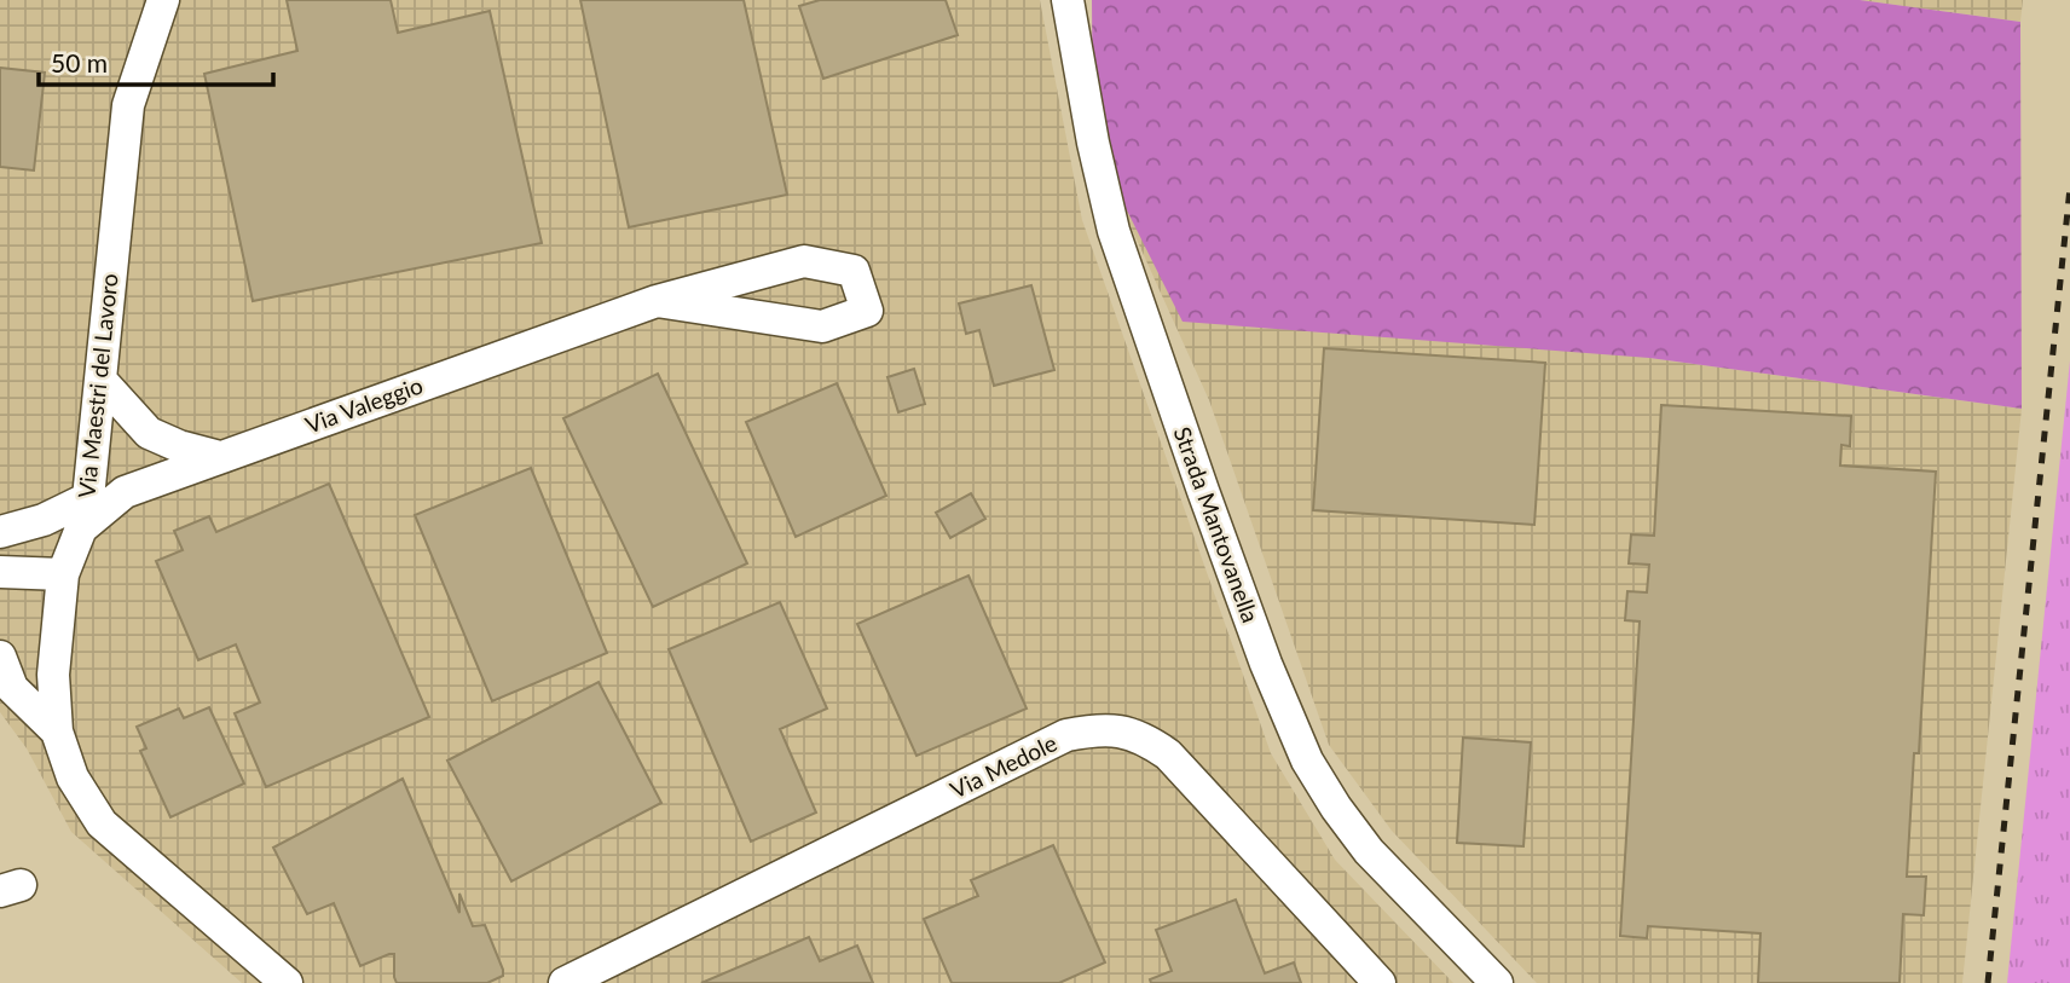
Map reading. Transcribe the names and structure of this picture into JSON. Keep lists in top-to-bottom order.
{
  "streets": {
    "street": [
      "Via Maestri del Lavoro",
      "Via Valeggio",
      "Strada Mantovanella",
      "Via Medole"
    ]
  },
  "crossings": [
    ["Via Maestri del Lavoro", "Via Valeggio"]
  ],
  "scale_bar": "50 m"
}
